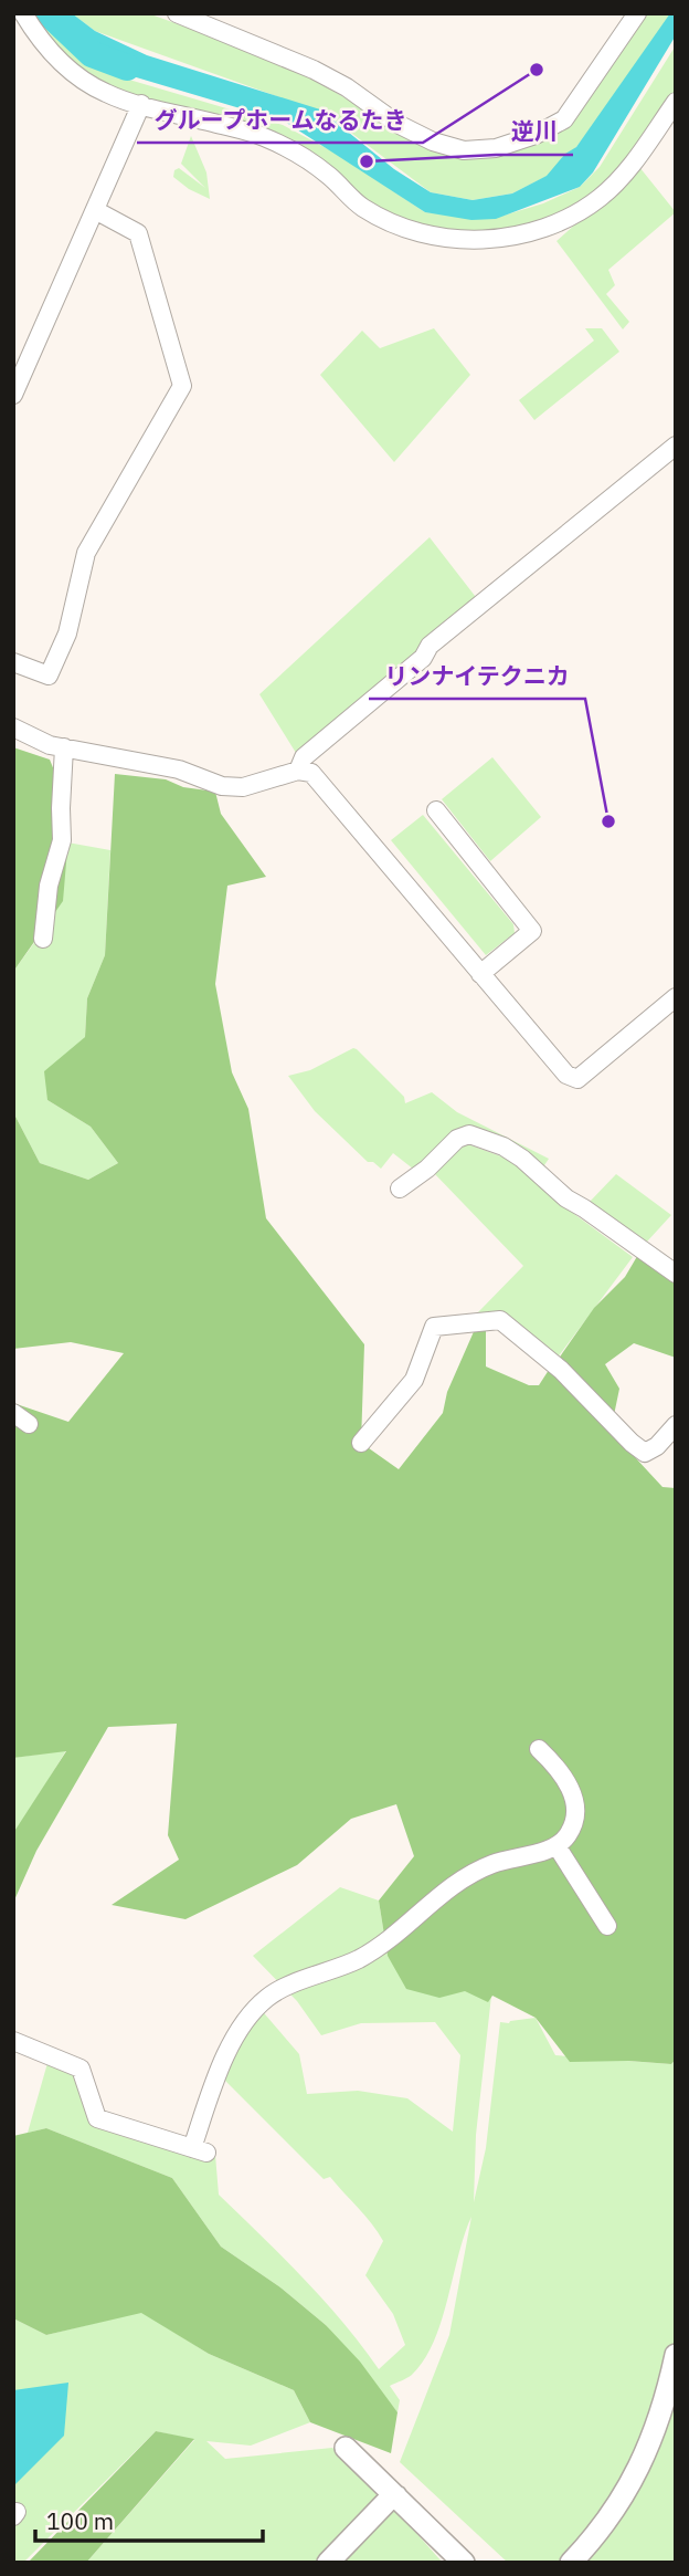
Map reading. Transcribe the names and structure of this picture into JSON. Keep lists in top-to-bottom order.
{
  "places": ["グループホームなるたき", "逆川", "リンナイテクニカ"],
  "scale_bar": "100 m"
}
